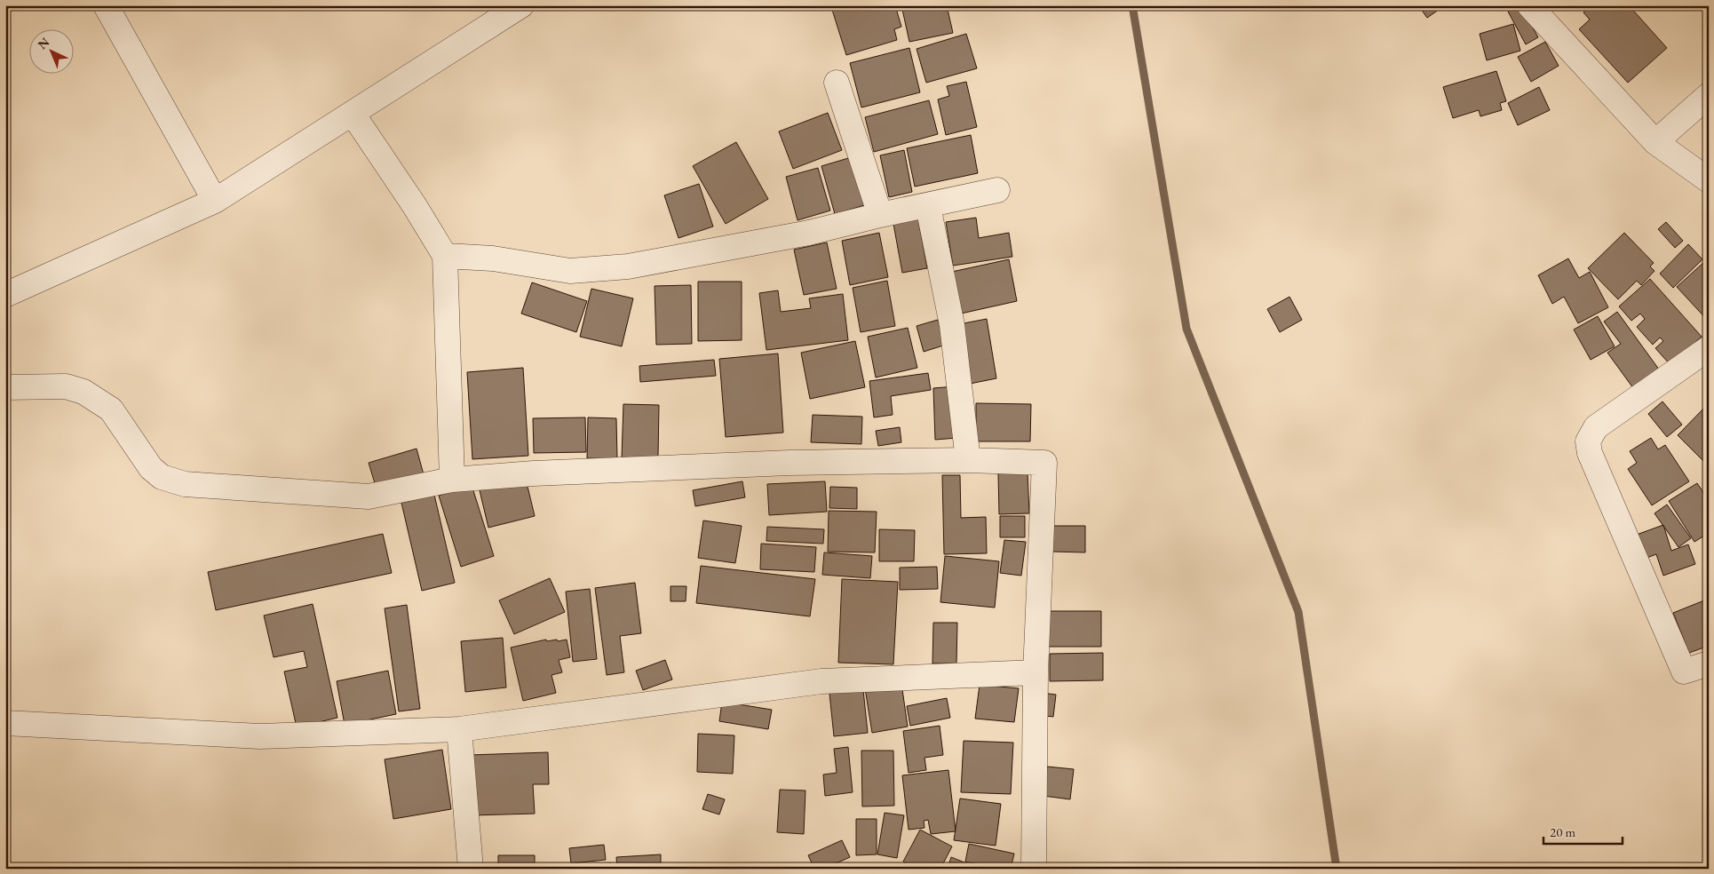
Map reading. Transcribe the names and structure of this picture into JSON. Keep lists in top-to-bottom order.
{
  "scale_bar": "20 m",
  "north": "top left"
}
